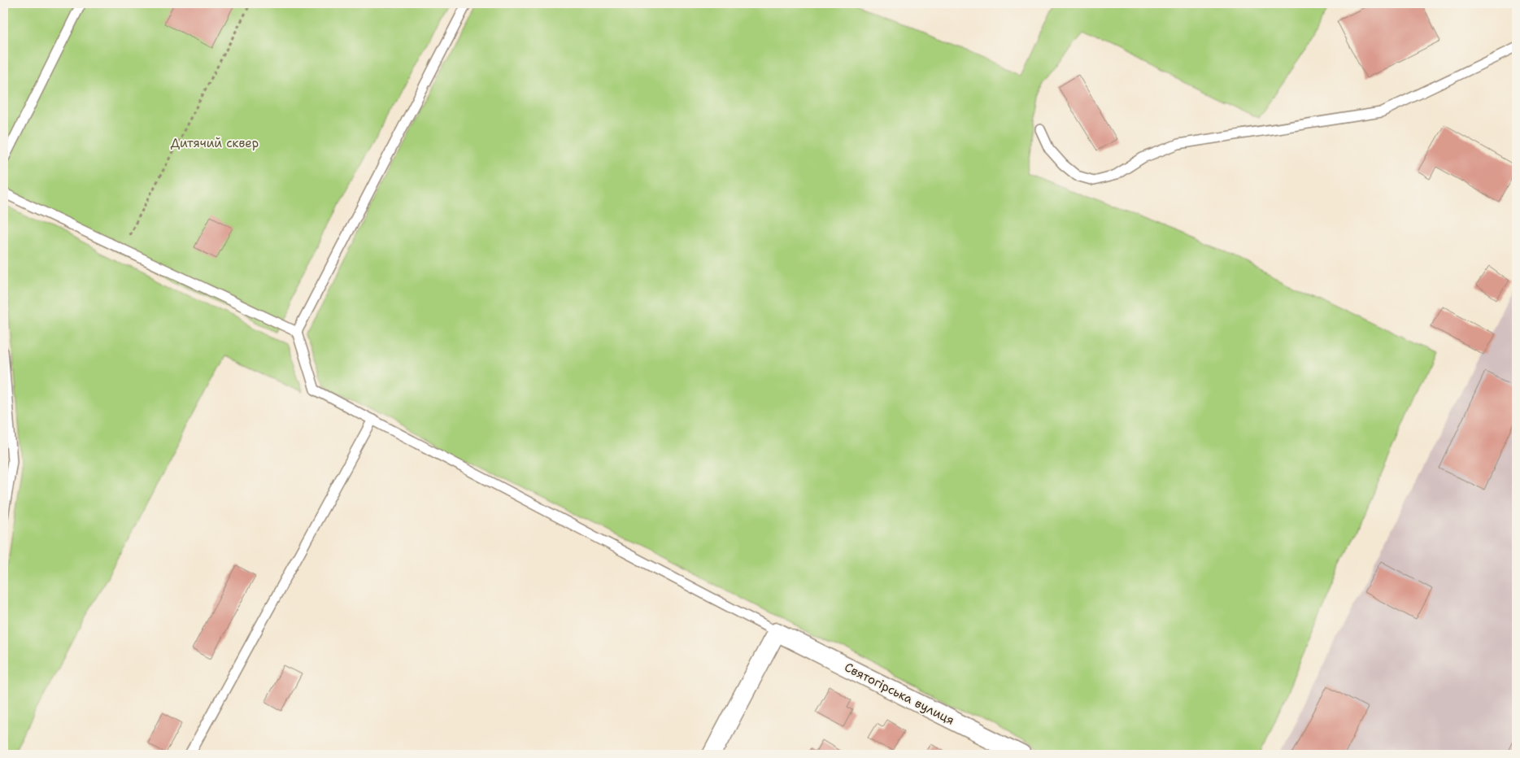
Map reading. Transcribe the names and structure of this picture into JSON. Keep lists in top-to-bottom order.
{
  "streets": {
    "street": ["Святогірська вулиця"]
  },
  "parks": ["Дитячий сквер"]
}
